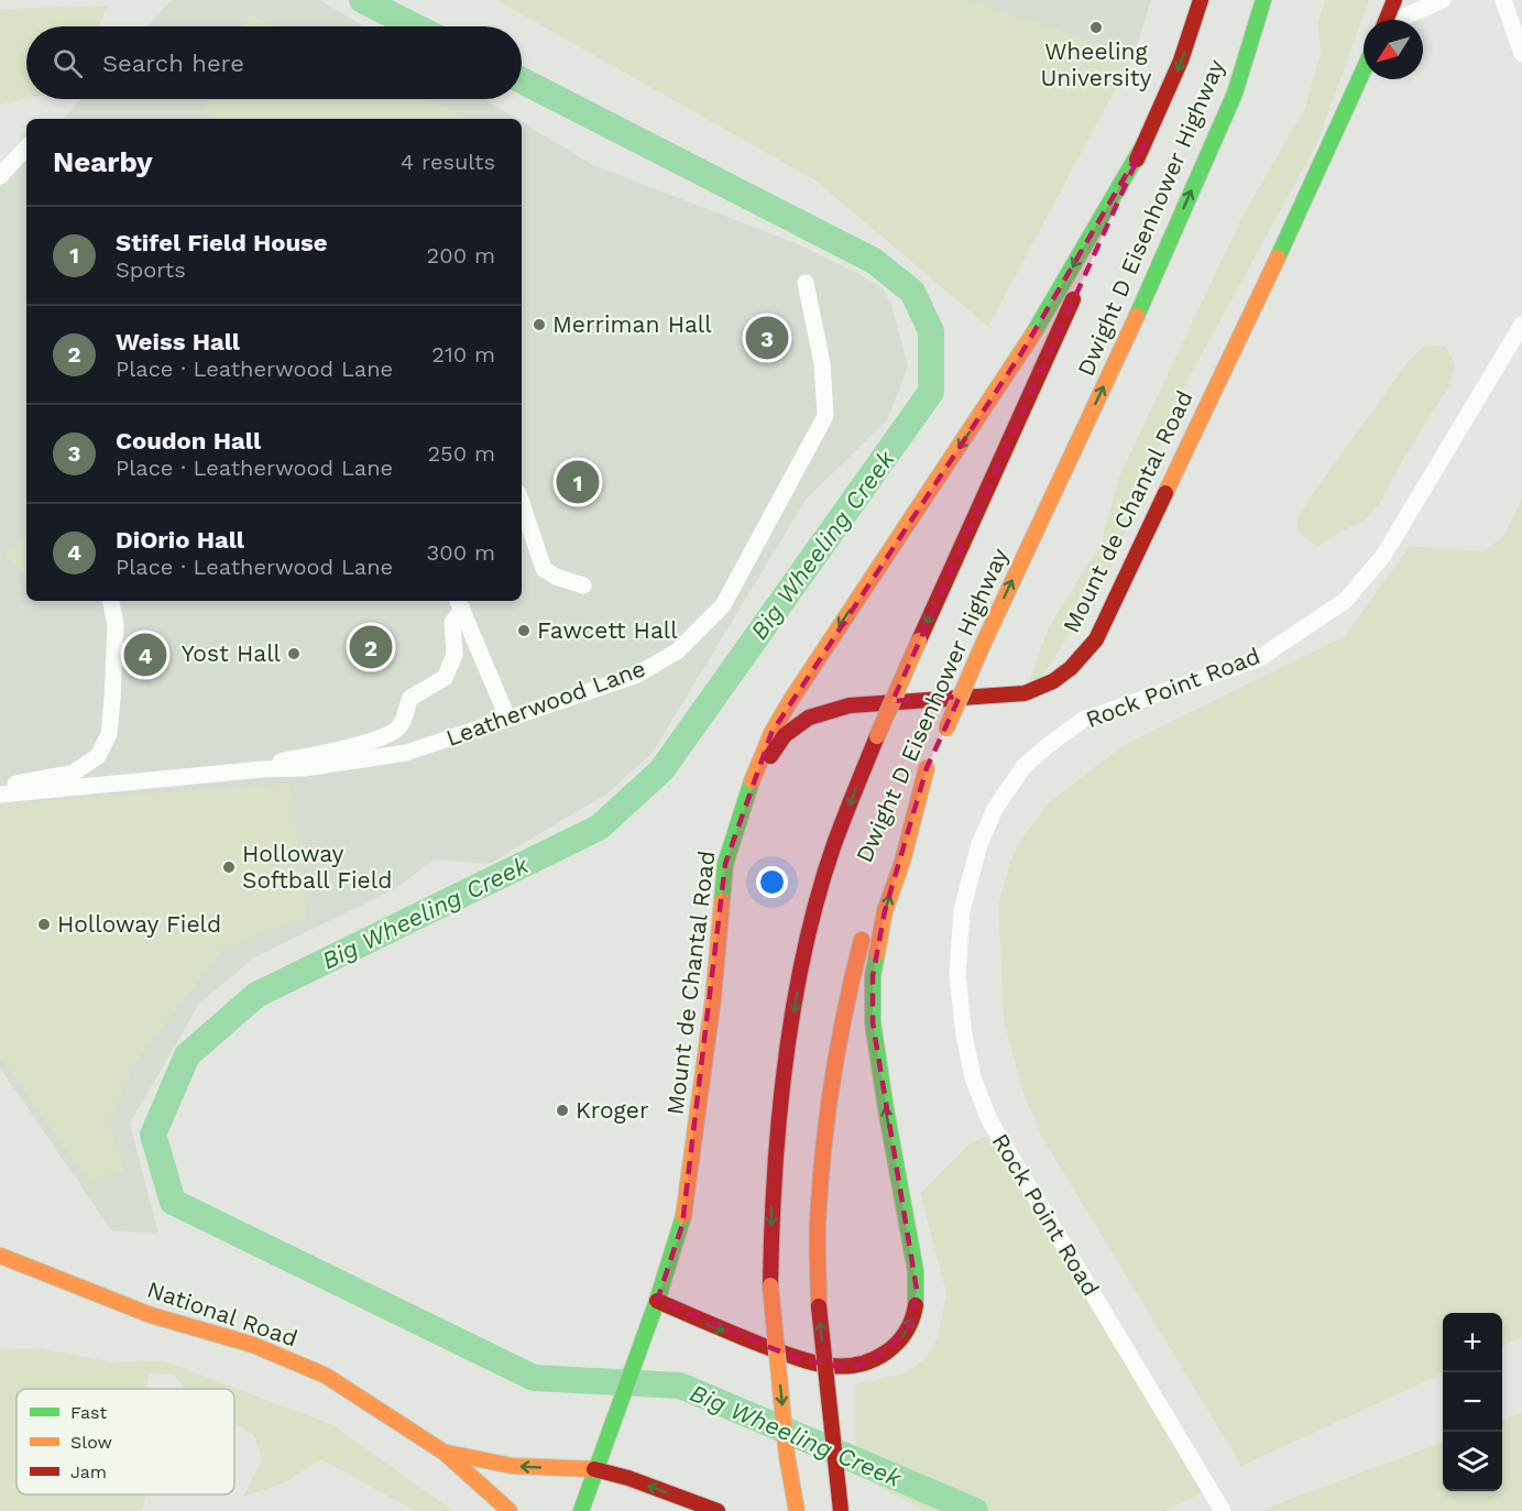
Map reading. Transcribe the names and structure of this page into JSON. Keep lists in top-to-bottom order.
{
  "streets": {
    "main road": ["Dwight D Eisenhower Highway", "Mount de Chantal Road", "National Road"],
    "street": ["Rock Point Road", "Leatherwood Lane"]
  },
  "crossings": [
    ["Dwight D Eisenhower Highway", "Mount de Chantal Road"]
  ],
  "water": ["Big Wheeling Creek"],
  "places": [
    "Wheeling University",
    "Merriman Hall",
    "Fawcett Hall",
    "Yost Hall",
    "Holloway Softball Field",
    "Holloway Field",
    "Kroger"
  ],
  "legend": ["Fast", "Slow", "Jam"],
  "north": "bottom left",
  "page": {
    "search": "Search here",
    "heading": ["Nearby", "4 results"],
    "list": [
      {
        "mark": "1",
        "name": "Stifel Field House",
        "note": "Sports",
        "value": "200 m"
      },
      {
        "mark": "2",
        "name": "Weiss Hall",
        "note": "Place · Leatherwood Lane",
        "value": "210 m"
      },
      {
        "mark": "3",
        "name": "Coudon Hall",
        "note": "Place · Leatherwood Lane",
        "value": "250 m"
      },
      {
        "mark": "4",
        "name": "DiOrio Hall",
        "note": "Place · Leatherwood Lane",
        "value": "300 m"
      }
    ],
    "pins": [
      "3",
      "1",
      "2",
      "4"
    ],
    "map_buttons": ["+", "−"]
  }
}
